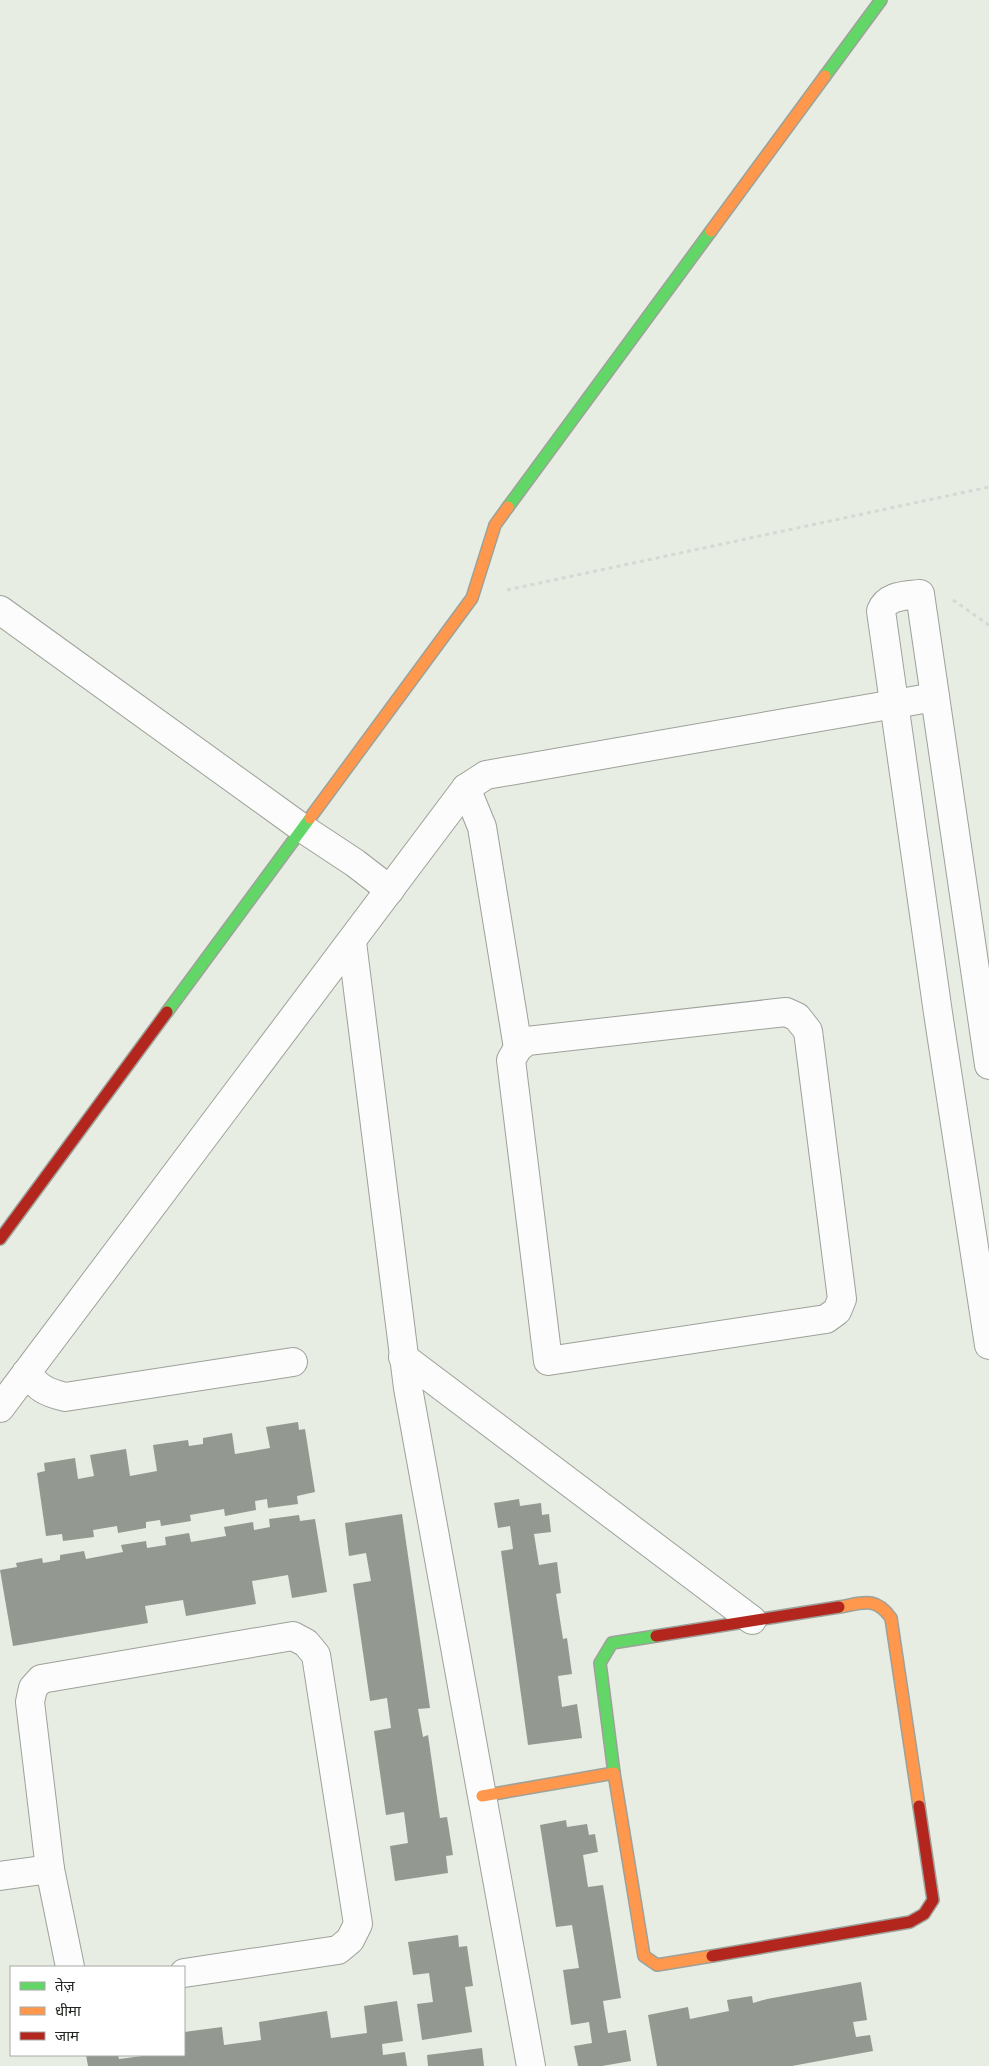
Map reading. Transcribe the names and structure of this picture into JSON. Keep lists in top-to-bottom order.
{
  "legend": ["तेज़", "धीमा", "जाम"]
}
